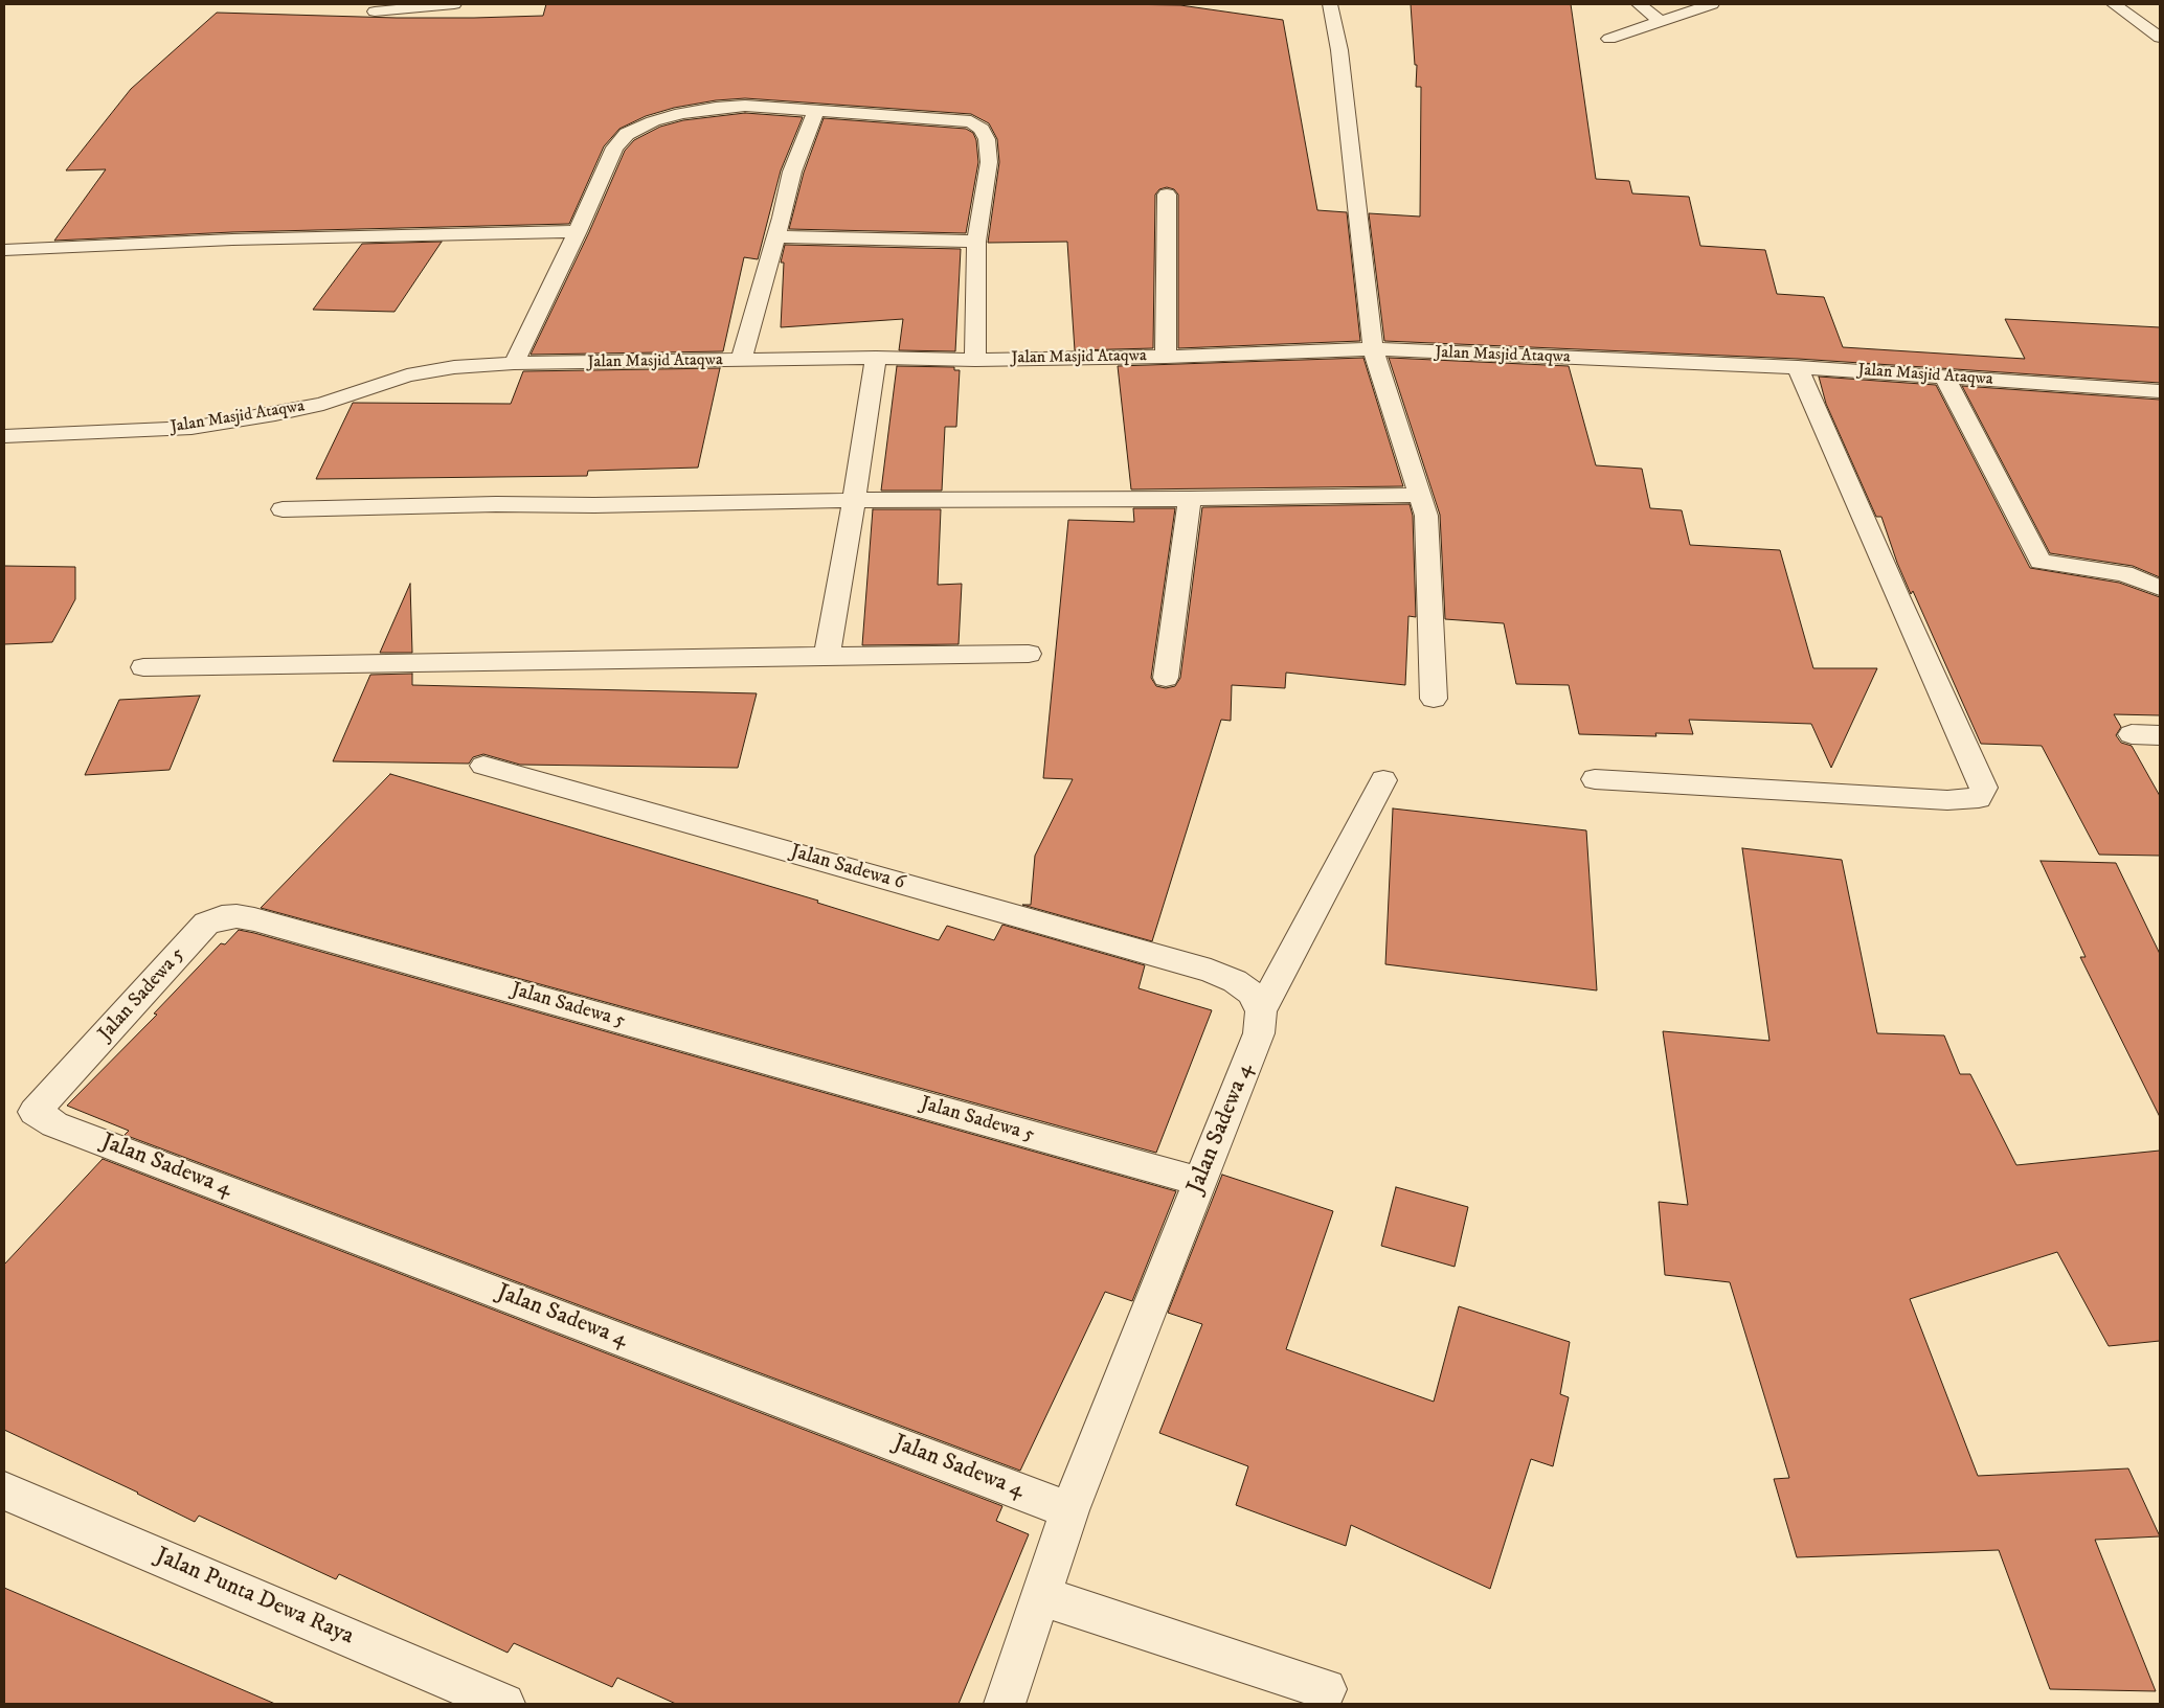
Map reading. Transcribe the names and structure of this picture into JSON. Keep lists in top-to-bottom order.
{
  "streets": {
    "street": [
      "Jalan Masjid Ataqwa",
      "Jalan Sadewa 6",
      "Jalan Sadewa 5",
      "Jalan Sadewa 4",
      "Jalan Punta Dewa Raya"
    ]
  },
  "crossings": [
    ["Jalan Sadewa 6", "Jalan Sadewa 4"],
    ["Jalan Sadewa 5", "Jalan Sadewa 4"]
  ]
}
